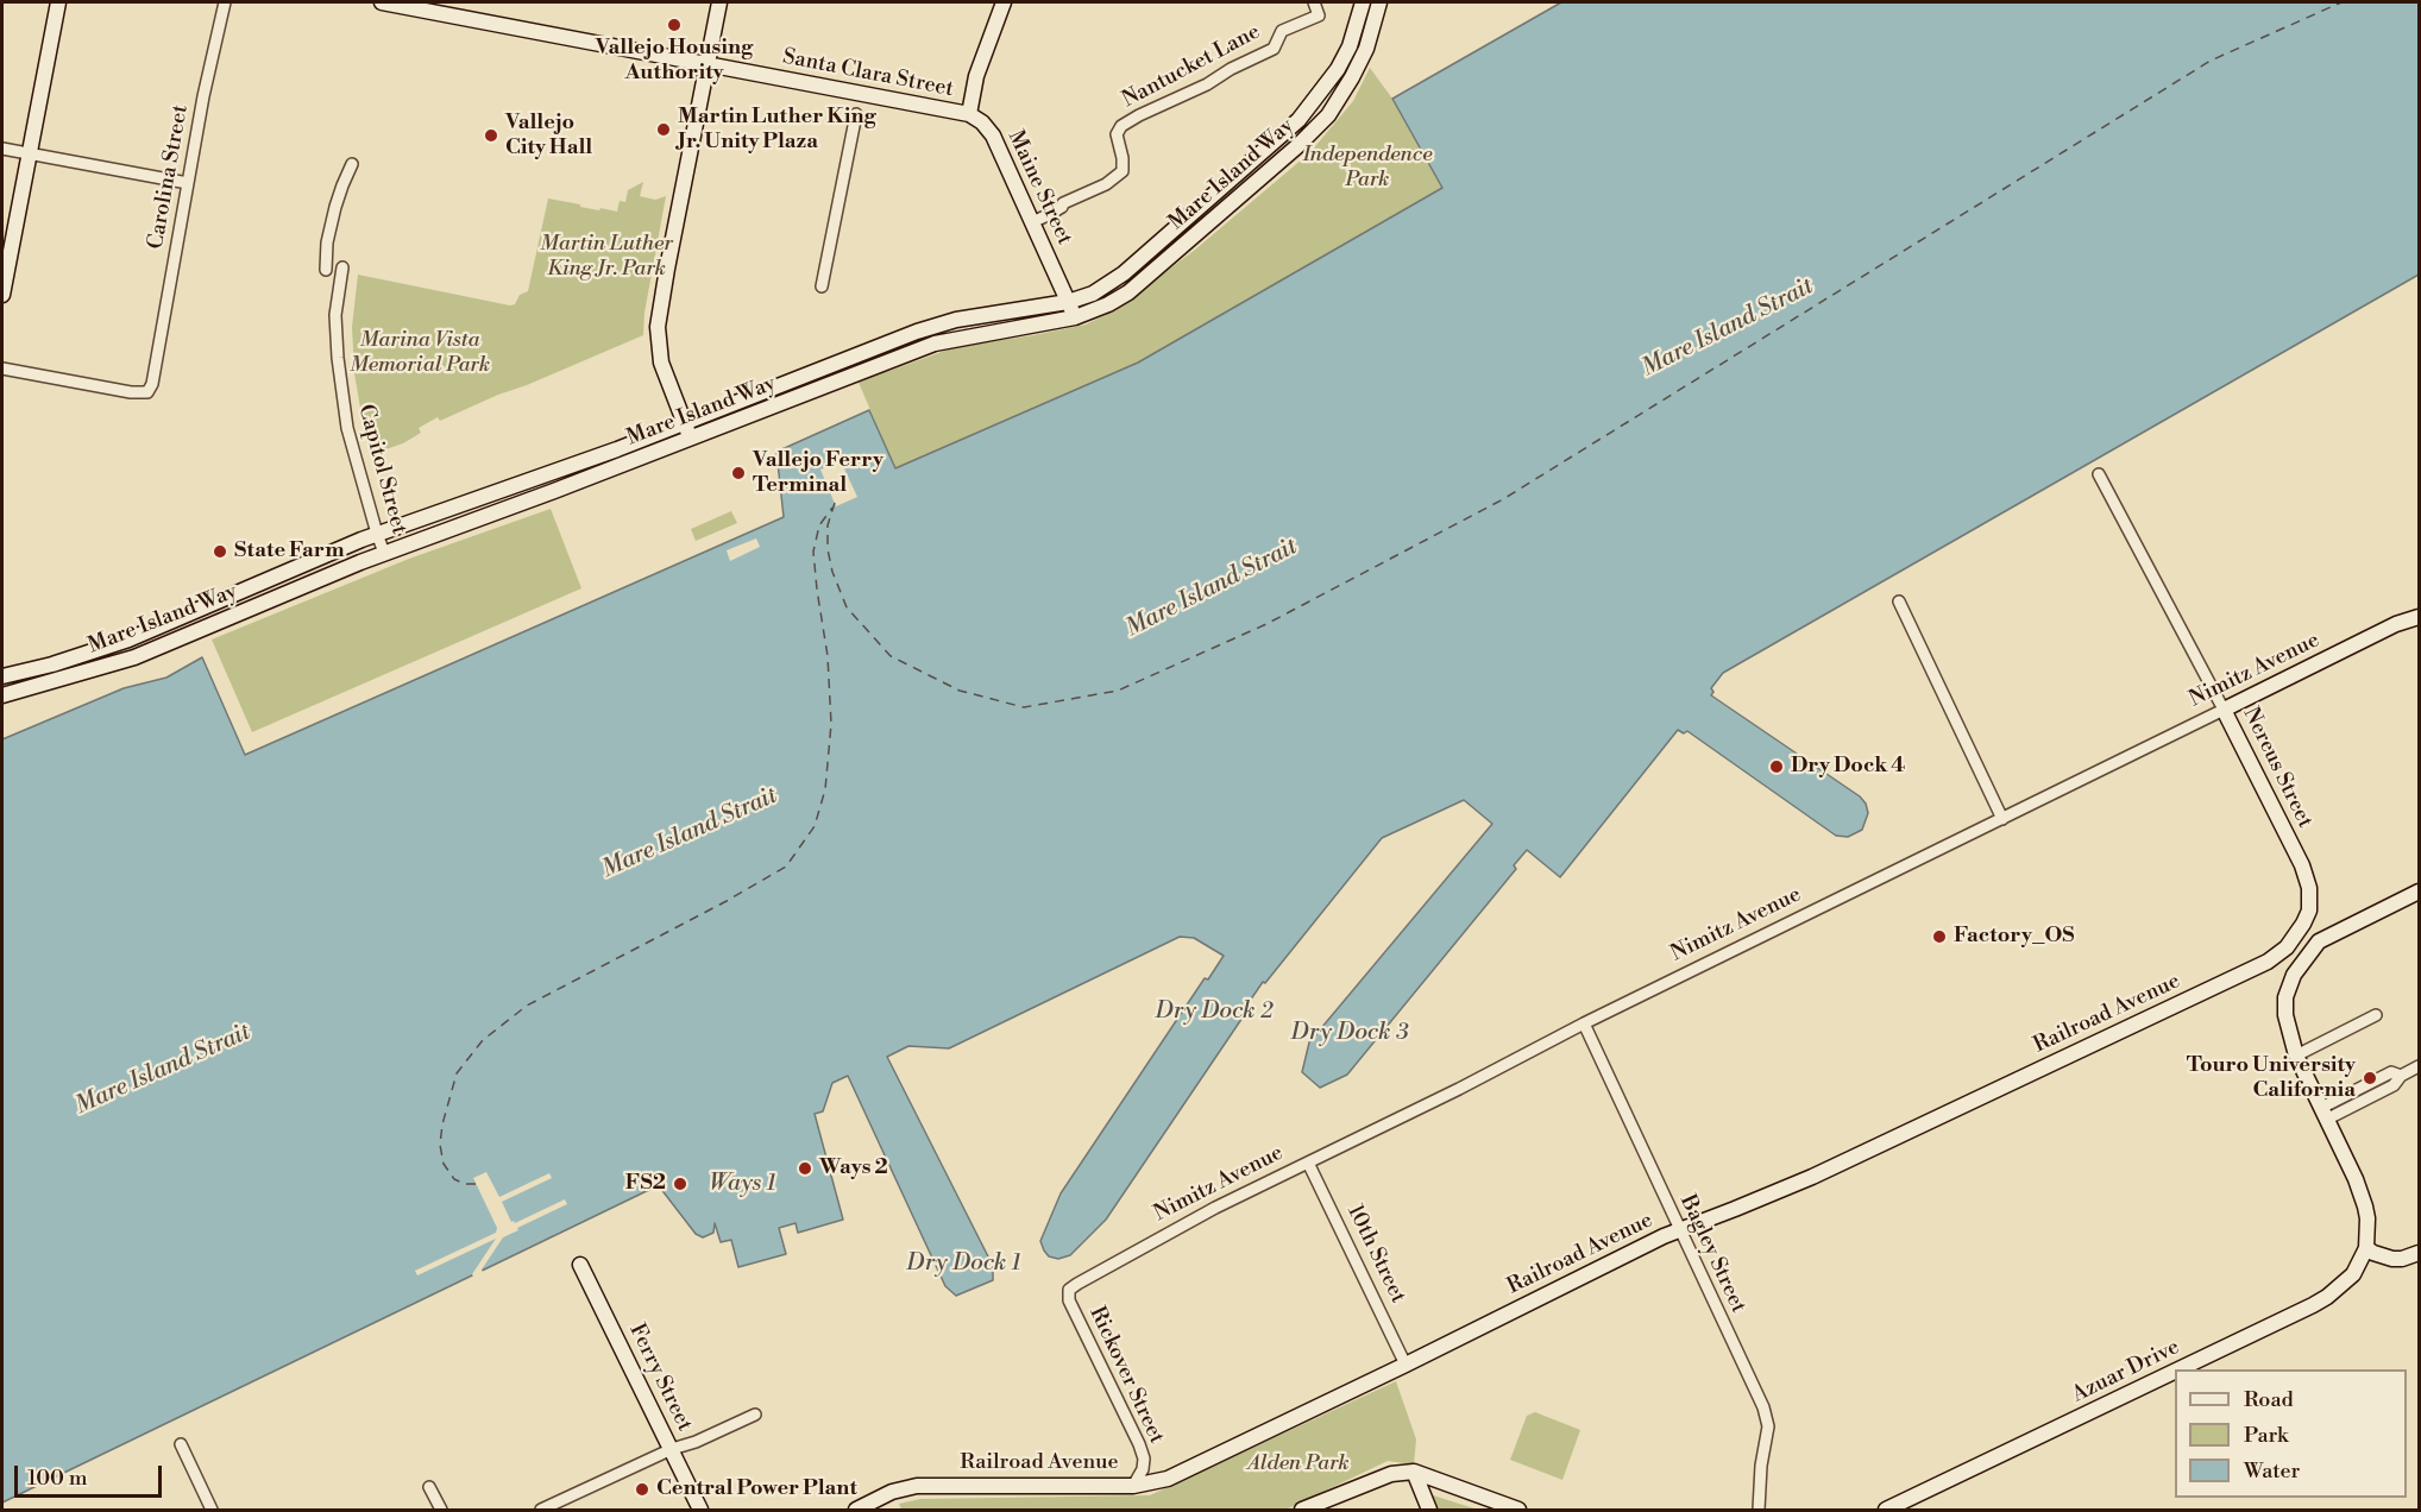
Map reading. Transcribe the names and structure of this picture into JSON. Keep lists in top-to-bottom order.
{
  "streets": {
    "main road": [
      "Santa Clara Street",
      "Mare Island Way",
      "Maine Street",
      "Nimitz Avenue",
      "Nereus Street",
      "Railroad Avenue",
      "Azuar Drive",
      "Ferry Street"
    ],
    "street": [
      "Nantucket Lane",
      "Carolina Street",
      "Capitol Street",
      "10th Street",
      "Bagley Street",
      "Rickover Street"
    ]
  },
  "crossings": [
    ["Nantucket Lane", "Maine Street"],
    ["Santa Clara Street", "Maine Street"],
    ["Mare Island Way", "Maine Street"],
    ["Mare Island Way", "Capitol Street"],
    ["Nimitz Avenue", "Nereus Street"],
    ["Nimitz Avenue", "10th Street"],
    ["Nimitz Avenue", "Bagley Street"],
    ["Nimitz Avenue", "Rickover Street"],
    ["Nereus Street", "Railroad Avenue"],
    ["Railroad Avenue", "10th Street"],
    ["Railroad Avenue", "Bagley Street"],
    ["Railroad Avenue", "Rickover Street"]
  ],
  "water": [
    "Mare Island Strait",
    "Dry Dock 2",
    "Dry Dock 3",
    "Ways 1",
    "Dry Dock 1"
  ],
  "parks": [
    "Independence Park",
    "Martin Luther King Jr. Park",
    "Marina Vista Memorial Park",
    "Alden Park"
  ],
  "places": [
    "Vallejo Housing Authority",
    "Martin Luther King Jr. Unity Plaza",
    "Vallejo City Hall",
    "Vallejo Ferry Terminal",
    "State Farm",
    "Dry Dock 4",
    "Factory_OS",
    "Touro University California",
    "Ways 2",
    "FS2",
    "Central Power Plant"
  ],
  "legend": ["Road", "Park", "Water"],
  "scale_bar": "100 m"
}
